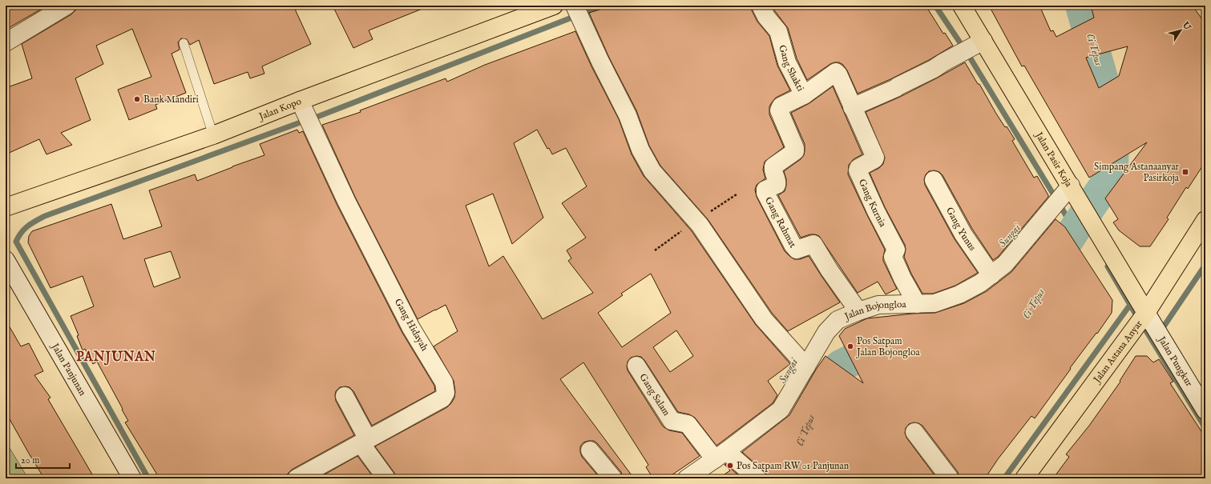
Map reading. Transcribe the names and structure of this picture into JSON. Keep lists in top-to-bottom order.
{
  "streets": {
    "main road": ["Jalan Kopo", "Jalan Pasir Koja", "Jalan Astana Anyar"],
    "street": [
      "Gang Shakti",
      "Gang Kurnia",
      "Gang Rahmat",
      "Gang Yunus",
      "Jalan Bojongloa",
      "Gang Hidayah",
      "Jalan Pungkur",
      "Jalan Panjunan",
      "Gang Salam"
    ]
  },
  "crossings": [
    ["Gang Shakti", "Gang Kurnia"],
    ["Gang Shakti", "Gang Rahmat"],
    ["Jalan Kopo", "Gang Hidayah"],
    ["Jalan Pasir Koja", "Jalan Bojongloa"],
    ["Jalan Pasir Koja", "Jalan Astana Anyar"],
    ["Jalan Pasir Koja", "Jalan Pungkur"],
    ["Gang Kurnia", "Jalan Bojongloa"],
    ["Gang Rahmat", "Jalan Bojongloa"],
    ["Gang Yunus", "Jalan Bojongloa"],
    ["Jalan Bojongloa", "Gang Salam"],
    ["Jalan Astana Anyar", "Jalan Pungkur"]
  ],
  "districts": ["PANJUNAN"],
  "water": ["Ci Tepus", "Sungai"],
  "places": {
    "other": ["Bank Mandiri", "Pos Satpam Jalan Bojongloa", "Pos Satpam RW 01 Panjunan"],
    "transit": ["Simpang Astanaanyar Pasirkoja"]
  },
  "scale_bar": "20 m",
  "north": "top right"
}
